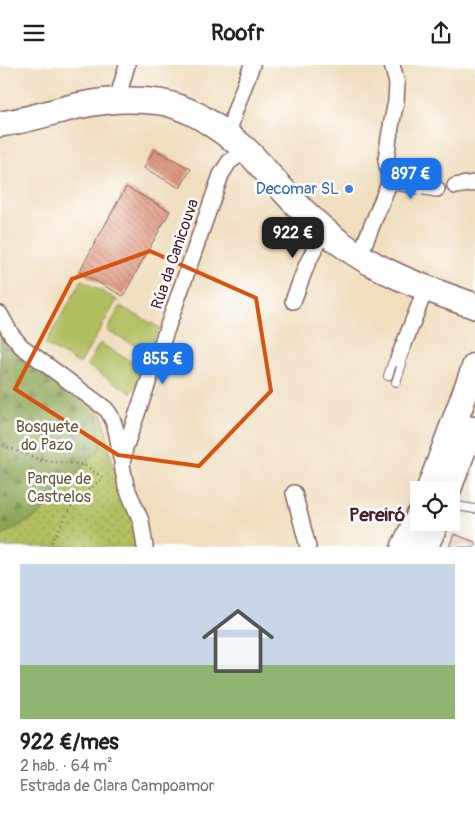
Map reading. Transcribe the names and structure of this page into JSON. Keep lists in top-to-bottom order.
{
  "streets": {
    "street": ["Rúa da Canicouva"]
  },
  "districts": ["Pereiró"],
  "parks": ["Bosquete do Pazo", "Parque de Castrelos"],
  "places": ["Decomar SL"],
  "page": {
    "header": "Roofr",
    "price": ["897 €", "922 €", "855 €"],
    "list": [
      {
        "name": "922 €/mes",
        "note": "2 hab. · 64 m² · Estrada de Clara Campoamor"
      }
    ]
  }
}
